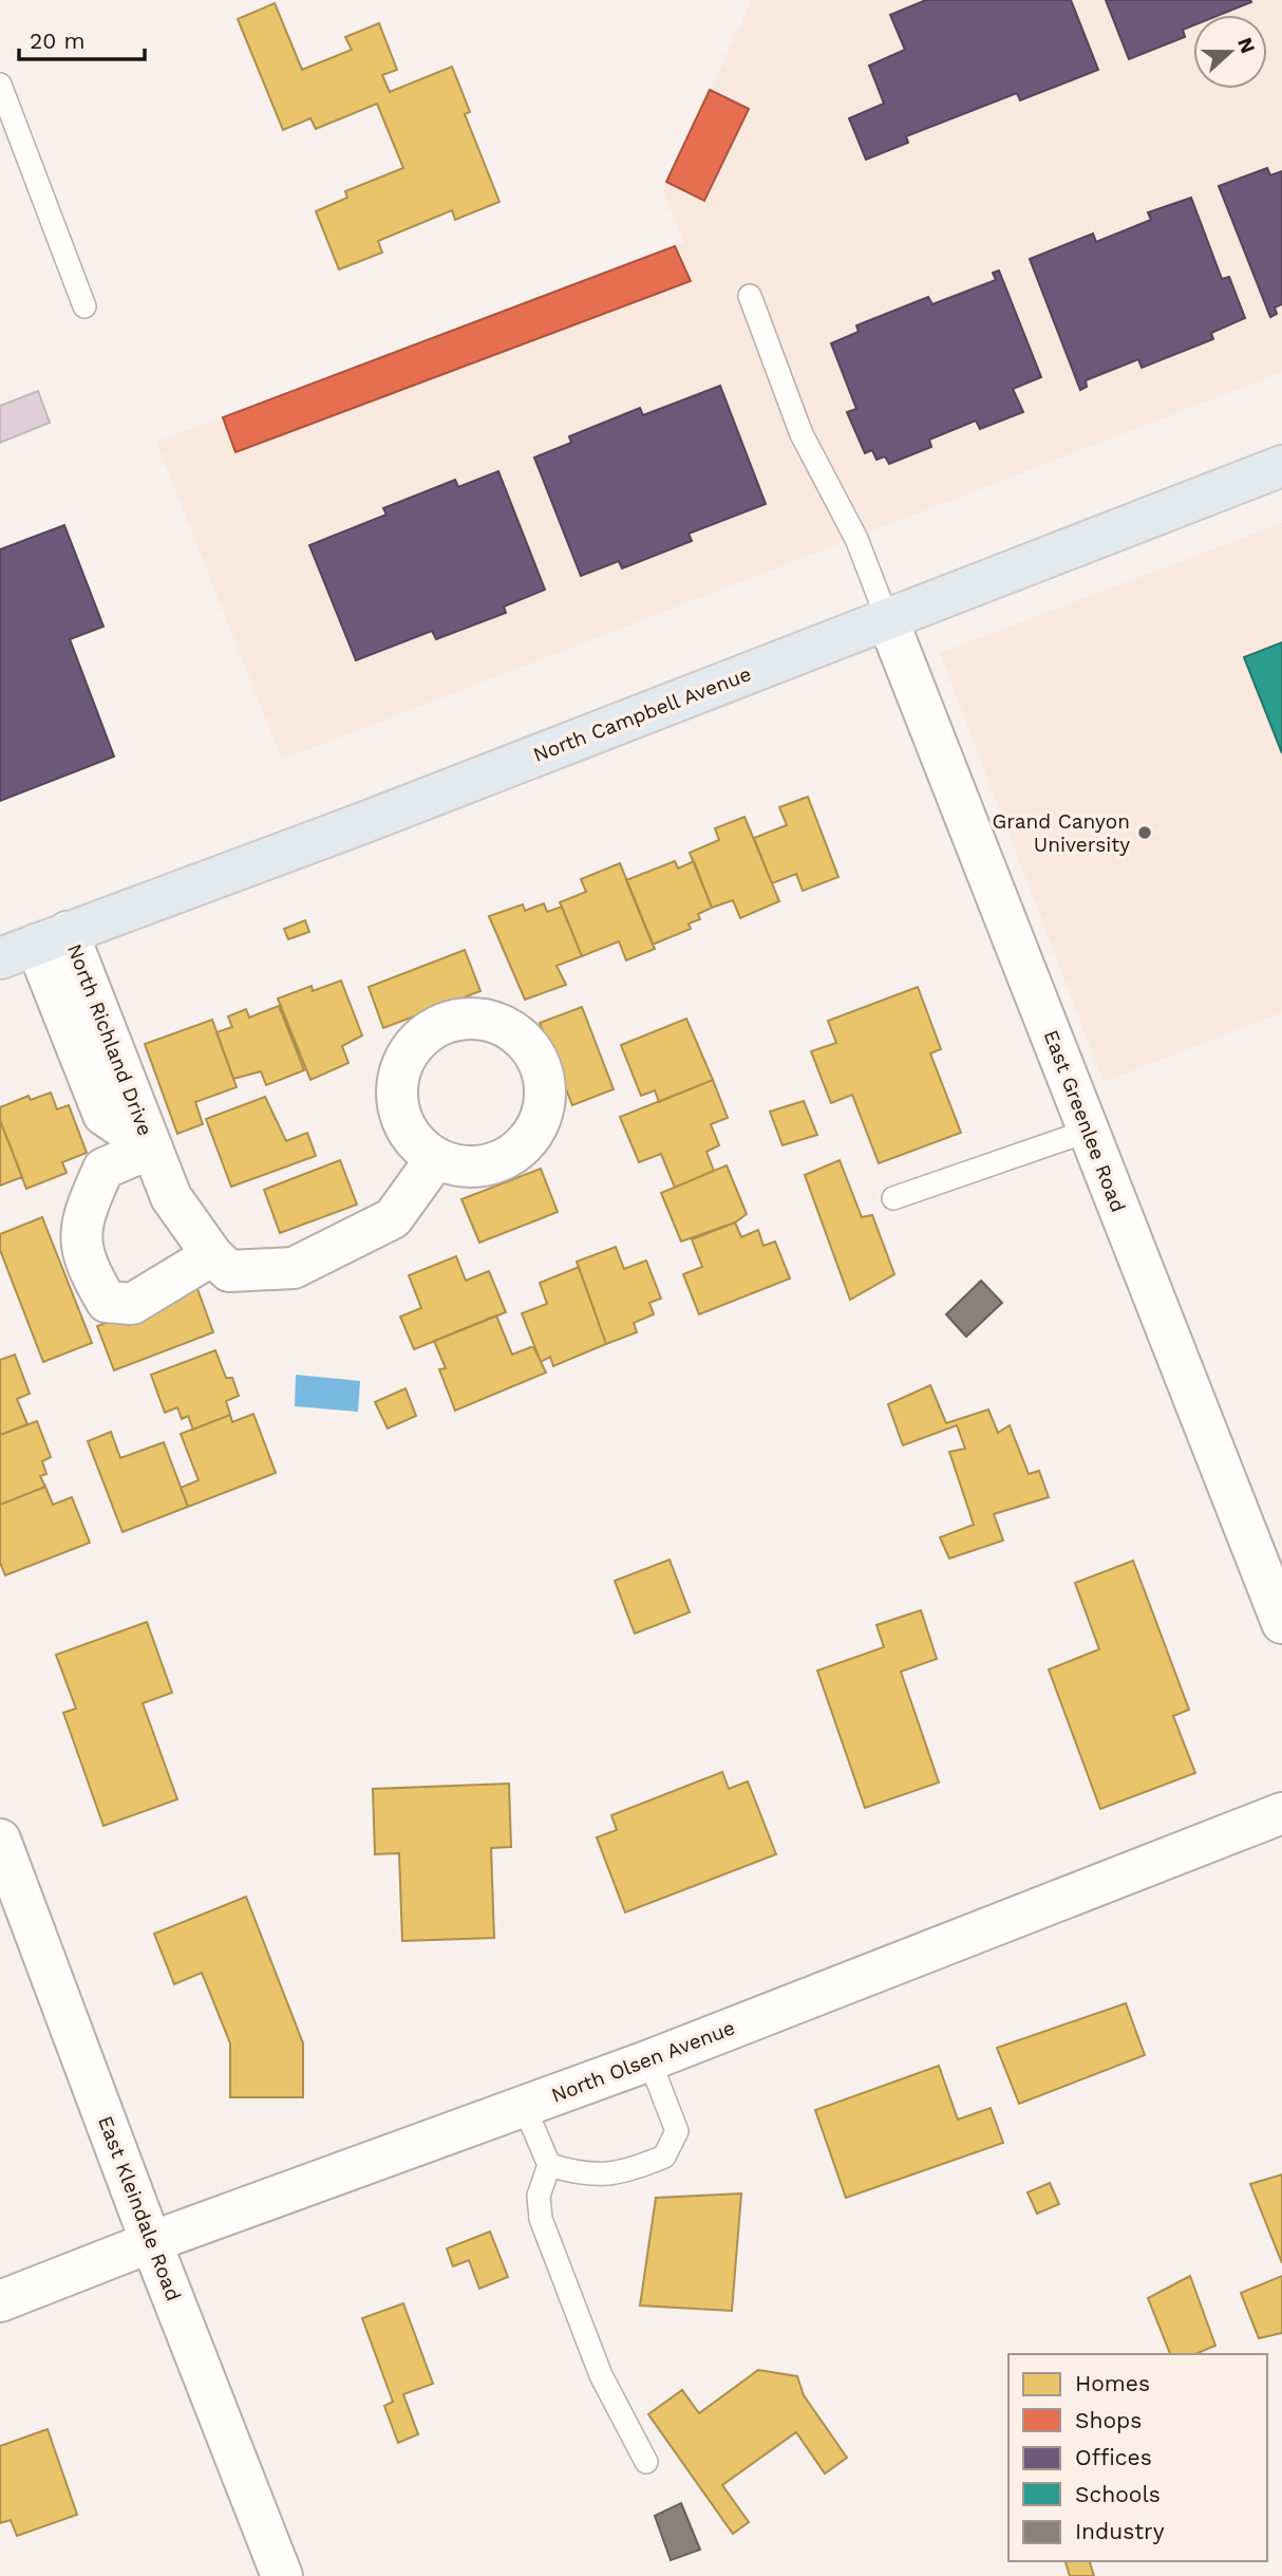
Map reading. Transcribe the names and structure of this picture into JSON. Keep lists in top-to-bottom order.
{
  "streets": {
    "main road": ["North Campbell Avenue"],
    "street": [
      "North Richland Drive",
      "East Greenlee Road",
      "North Olsen Avenue",
      "East Kleindale Road"
    ]
  },
  "crossings": [
    ["North Campbell Avenue", "North Richland Drive"],
    ["North Campbell Avenue", "East Greenlee Road"],
    ["North Olsen Avenue", "East Kleindale Road"]
  ],
  "places": ["Grand Canyon University"],
  "legend": [
    "Homes",
    "Shops",
    "Offices",
    "Schools",
    "Industry"
  ],
  "scale_bar": "20 m",
  "north": "right"
}
